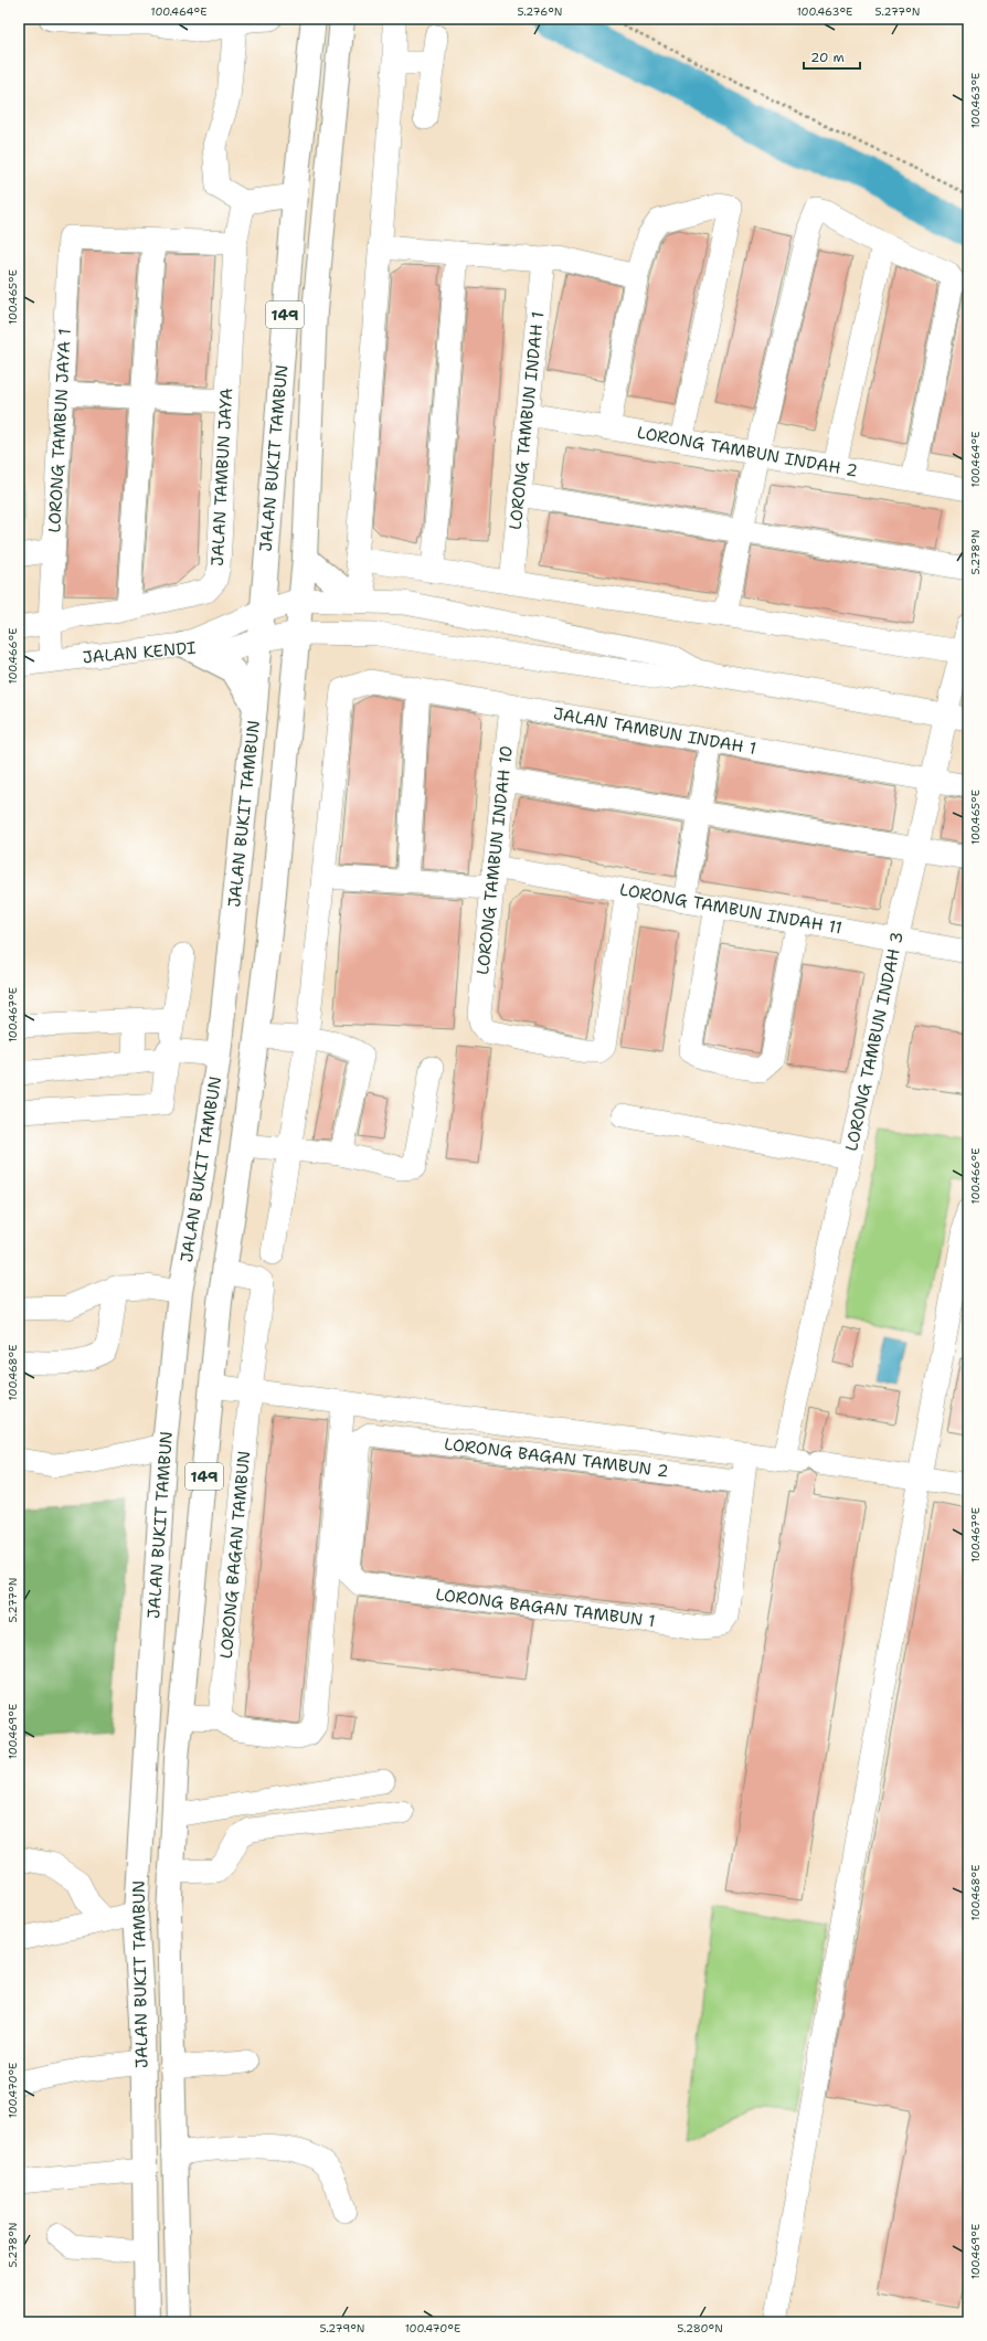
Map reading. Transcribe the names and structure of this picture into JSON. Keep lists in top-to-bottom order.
{
  "streets": {
    "main road": ["149", "JALAN BUKIT TAMBUN"],
    "street": [
      "LORONG TAMBUN INDAH 1",
      "LORONG TAMBUN JAYA 1",
      "LORONG TAMBUN INDAH 2",
      "JALAN TAMBUN JAYA",
      "JALAN KENDI",
      "JALAN TAMBUN INDAH 1",
      "LORONG TAMBUN INDAH 10",
      "LORONG TAMBUN INDAH 11",
      "LORONG TAMBUN INDAH 3",
      "LORONG BAGAN TAMBUN 2",
      "LORONG BAGAN TAMBUN",
      "LORONG BAGAN TAMBUN 1"
    ]
  },
  "crossings": [
    ["LORONG TAMBUN INDAH 1", "LORONG TAMBUN INDAH 2"],
    ["LORONG TAMBUN JAYA 1", "JALAN TAMBUN JAYA"],
    ["JALAN BUKIT TAMBUN", "JALAN KENDI"],
    ["JALAN BUKIT TAMBUN", "LORONG BAGAN TAMBUN"],
    ["JALAN TAMBUN INDAH 1", "LORONG TAMBUN INDAH 10"],
    ["JALAN TAMBUN INDAH 1", "LORONG TAMBUN INDAH 11"],
    ["JALAN TAMBUN INDAH 1", "LORONG TAMBUN INDAH 3"],
    ["LORONG TAMBUN INDAH 10", "LORONG TAMBUN INDAH 11"],
    ["LORONG TAMBUN INDAH 11", "LORONG TAMBUN INDAH 3"],
    ["LORONG BAGAN TAMBUN 2", "LORONG BAGAN TAMBUN 1"]
  ],
  "scale_bar": "20 m",
  "coordinates": [
    "100.464°E",
    "5.276°N",
    "100.463°E",
    "5.277°N",
    "100.465°E",
    "5.278°N",
    "100.466°E",
    "100.467°E",
    "100.468°E",
    "100.469°E",
    "100.470°E",
    "5.279°N",
    "5.280°N"
  ]
}
